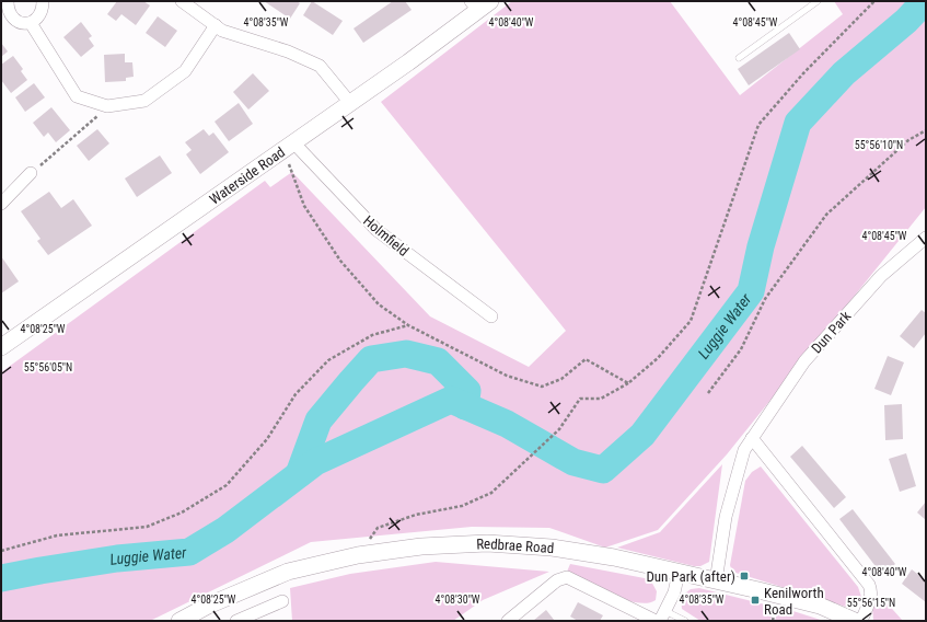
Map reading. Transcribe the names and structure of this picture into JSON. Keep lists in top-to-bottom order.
{
  "streets": {
    "street": [
      "Waterside Road",
      "Holmfield",
      "Dun Park",
      "Redbrae Road"
    ]
  },
  "crossings": [
    ["Waterside Road", "Holmfield"],
    ["Dun Park", "Redbrae Road"]
  ],
  "water": ["Luggie Water"],
  "places": {
    "transit": ["Dun Park (after)", "Kenilworth Road"]
  },
  "coordinates": [
    "4°08'35\"W",
    "4°08'40\"W",
    "4°08'45\"W",
    "55°56'10\"N",
    "4°08'25\"W",
    "55°56'05\"N",
    "4°08'30\"W",
    "55°56'15\"N"
  ]
}
